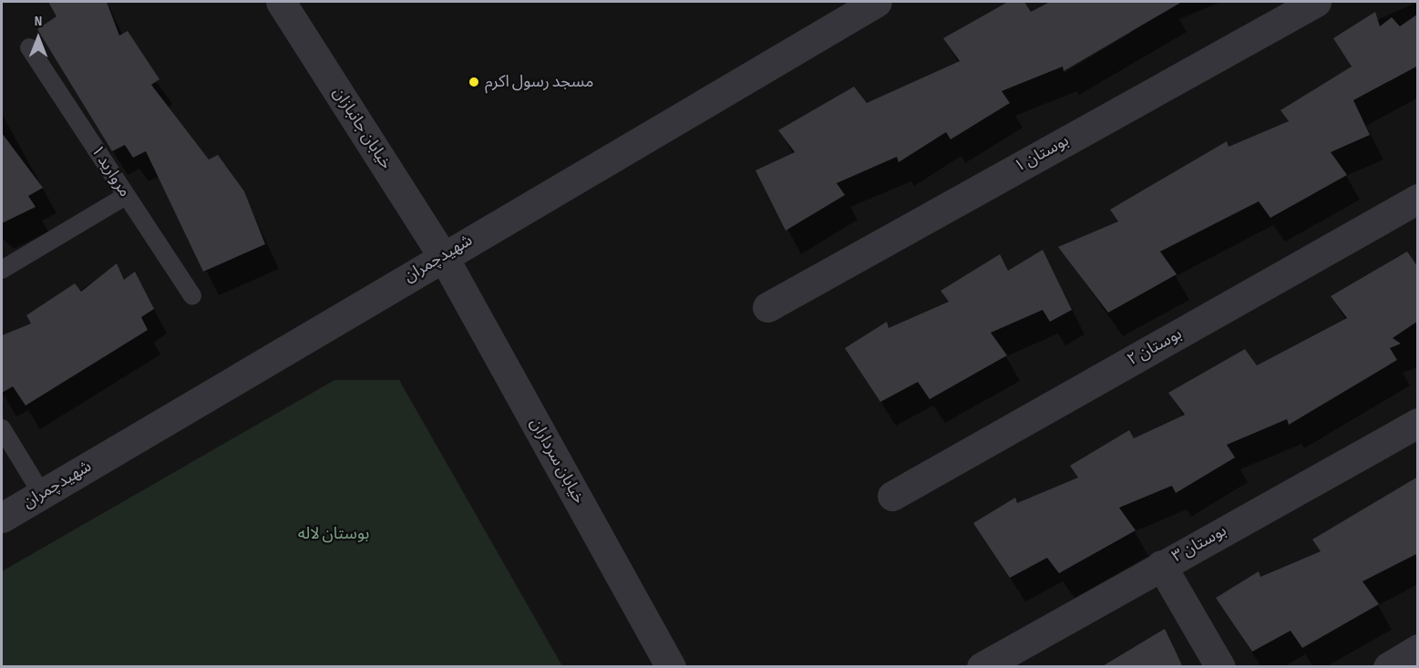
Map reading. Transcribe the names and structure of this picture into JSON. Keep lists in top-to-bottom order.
{
  "streets": {
    "street": [
      "خیابان جانبازان",
      "بوستان ۱",
      "شهیدچمران",
      "بوستان ۲",
      "خیابان سرداران",
      "بوستان ۳"
    ],
    "lane": ["مروارید ۱"]
  },
  "crossings": [
    ["خیابان جانبازان", "شهیدچمران"],
    ["خیابان جانبازان", "خیابان سرداران"],
    ["شهیدچمران", "خیابان سرداران"]
  ],
  "parks": ["بوستان لاله"],
  "places": ["مسجد رسول اکرم"],
  "north": "top"
}
